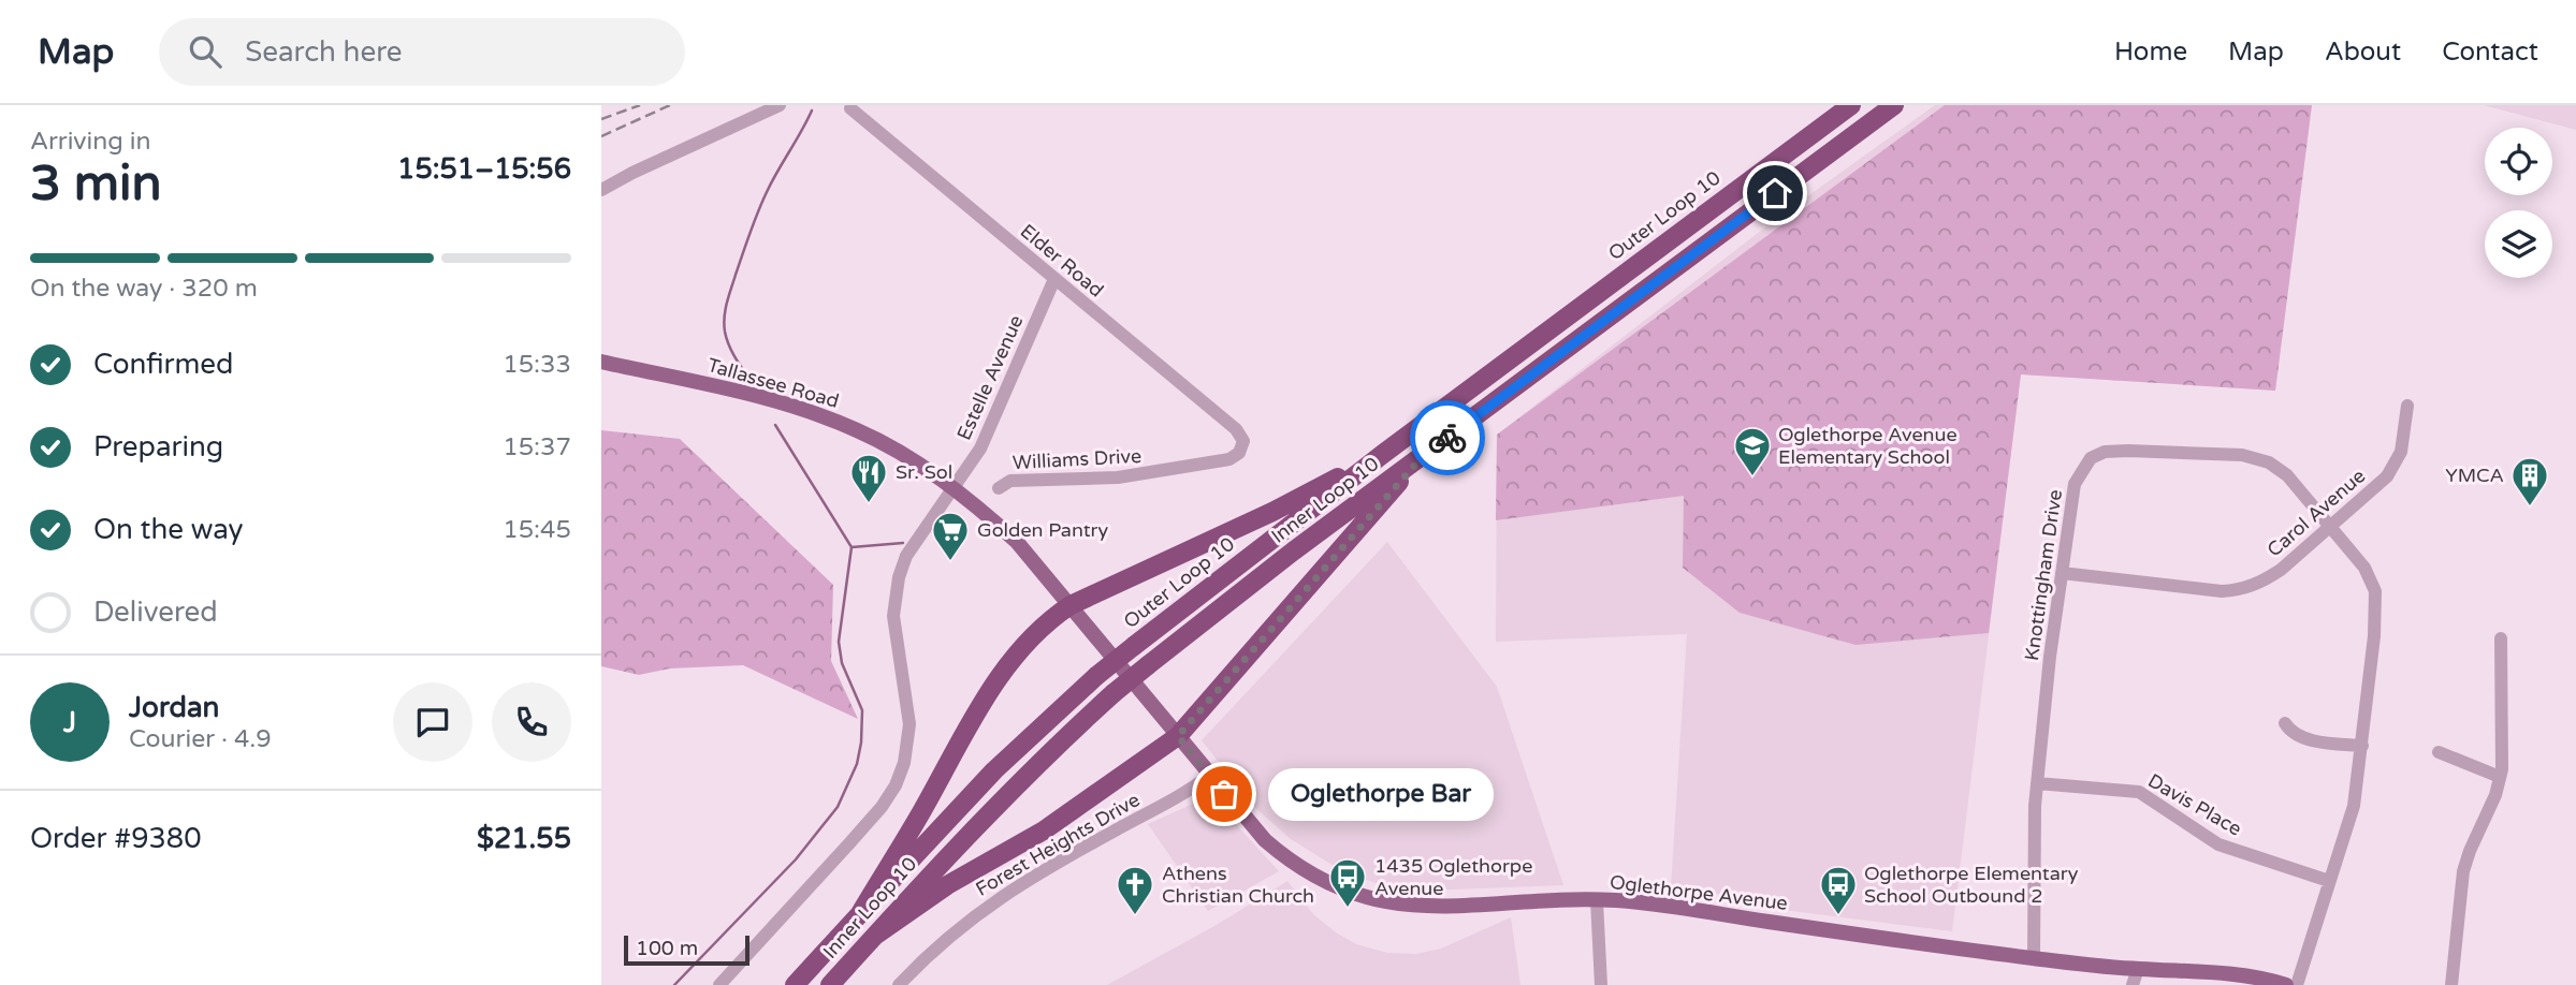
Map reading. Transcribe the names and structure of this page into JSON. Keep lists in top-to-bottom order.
{
  "streets": {
    "highway": ["Outer Loop 10", "Inner Loop 10"],
    "main road": ["Tallassee Road", "Oglethorpe Avenue"],
    "street": [
      "Elder Road",
      "Estelle Avenue",
      "Williams Drive",
      "Carol Avenue",
      "Knottingham Drive",
      "Davis Place",
      "Forest Heights Drive"
    ]
  },
  "crossings": [
    ["Elder Road", "Estelle Avenue"],
    ["Elder Road", "Williams Drive"],
    ["Estelle Avenue", "Tallassee Road"],
    ["Tallassee Road", "Oglethorpe Avenue"],
    ["Carol Avenue", "Knottingham Drive"],
    ["Knottingham Drive", "Davis Place"],
    ["Knottingham Drive", "Oglethorpe Avenue"],
    ["Forest Heights Drive", "Oglethorpe Avenue"]
  ],
  "places": {
    "school or university": ["Oglethorpe Avenue Elementary School"],
    "restaurant": ["Sr. Sol"],
    "building": ["YMCA"],
    "supermarket": ["Golden Pantry"],
    "other": ["Oglethorpe Bar"],
    "bus stop": ["1435 Oglethorpe Avenue", "Oglethorpe Elementary School Outbound 2"],
    "church": ["Athens Christian Church"]
  },
  "scale_bar": "100 m",
  "page": {
    "header": "Map",
    "search": "Search here",
    "nav": [
      "Home",
      "Map",
      "About",
      "Contact"
    ],
    "heading": ["3 min", "Arriving in", "15:51–15:56"],
    "panel": [
      "Jordan",
      "Courier · 4.9",
      "Order #9380",
      "$21.55"
    ],
    "bar": "On the way · 320 m",
    "list": [
      ["Confirmed", "15:33"],
      ["Preparing", "15:37"],
      ["On the way", "15:45"],
      "Delivered"
    ],
    "round": "J",
    "bubble": "Oglethorpe Bar",
    "scale": "100 m"
  }
}
